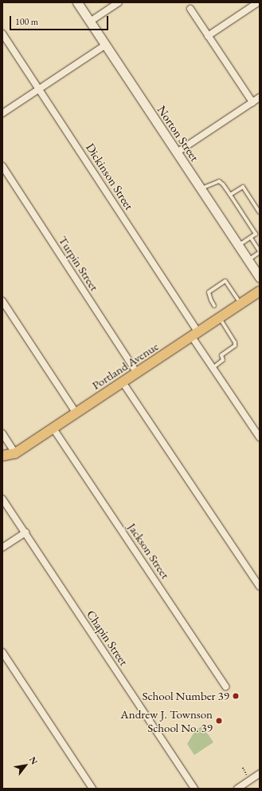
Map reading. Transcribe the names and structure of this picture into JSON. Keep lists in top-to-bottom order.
{
  "streets": {
    "main road": ["Norton Street", "Portland Avenue"],
    "street": [
      "Dickinson Street",
      "Turpin Street",
      "Jackson Street",
      "Chapin Street"
    ]
  },
  "crossings": [
    ["Dickinson Street", "Portland Avenue"],
    ["Turpin Street", "Portland Avenue"],
    ["Portland Avenue", "Jackson Street"]
  ],
  "places": ["School Number 39", "Andrew J. Townson School No. 39"],
  "scale_bar": "100 m",
  "north": "top right"
}
